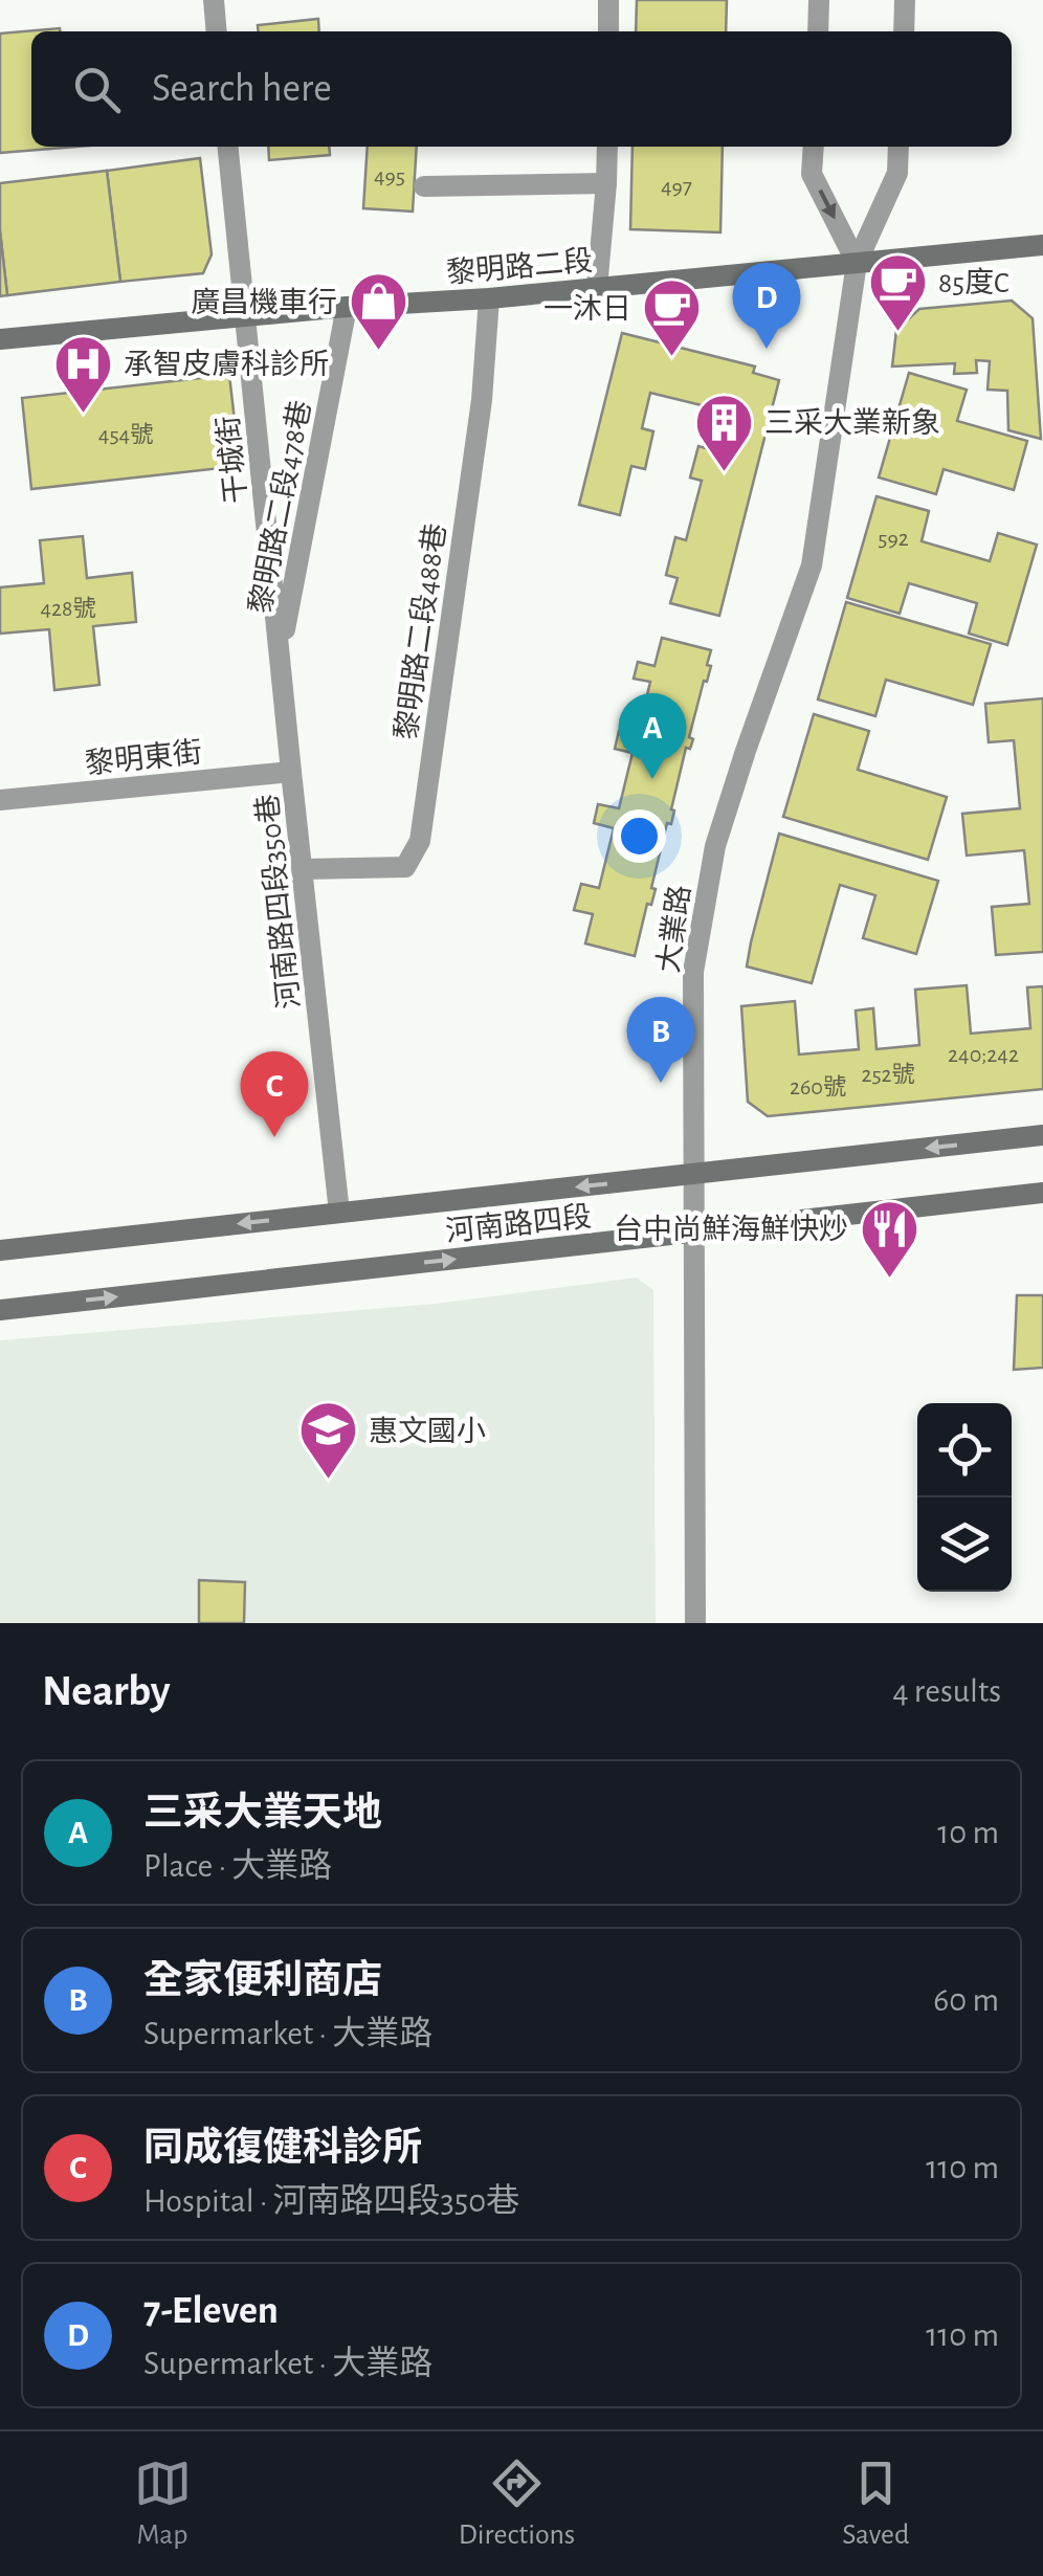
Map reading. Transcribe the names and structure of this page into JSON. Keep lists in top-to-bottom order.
{
  "streets": {
    "street": [
      "黎明路二段",
      "干城街",
      "黎明路二段478巷",
      "黎明路二段488巷",
      "黎明東街",
      "河南路四段350巷",
      "大業路",
      "河南路四段"
    ]
  },
  "crossings": [
    ["黎明路二段", "干城街"],
    ["黎明路二段", "黎明路二段478巷"],
    ["黎明路二段", "黎明路二段488巷"],
    ["黎明路二段", "大業路"],
    ["干城街", "黎明路二段478巷"],
    ["干城街", "黎明東街"],
    ["干城街", "河南路四段350巷"],
    ["黎明路二段488巷", "河南路四段350巷"],
    ["黎明東街", "河南路四段350巷"],
    ["河南路四段350巷", "河南路四段"],
    ["大業路", "河南路四段"]
  ],
  "places": {
    "cafe": ["85度C", "一沐日"],
    "shop": ["廣昌機車行"],
    "hospital": ["承智皮膚科診所"],
    "building": ["三采大業新象"],
    "restaurant": ["台中尚鮮海鮮快炒"],
    "school or university": ["惠文國小"]
  },
  "house_numbers": [
    "495",
    "497",
    "454號",
    "592",
    "428號",
    "240;242",
    "252號",
    "260號"
  ],
  "page": {
    "search": "Search here",
    "pins": [
      "D",
      "A",
      "B",
      "C"
    ],
    "heading": ["Nearby", "4 results"],
    "list": [
      {
        "mark": "A",
        "name": "三采大業天地",
        "note": "Place · 大業路",
        "value": "10 m"
      },
      {
        "mark": "B",
        "name": "全家便利商店",
        "note": "Supermarket · 大業路",
        "value": "60 m"
      },
      {
        "mark": "C",
        "name": "同成復健科診所",
        "note": "Hospital · 河南路四段350巷",
        "value": "110 m"
      },
      {
        "mark": "D",
        "name": "7-Eleven",
        "note": "Supermarket · 大業路",
        "value": "110 m"
      }
    ],
    "nav": ["Map", "Directions", "Saved"]
  }
}
